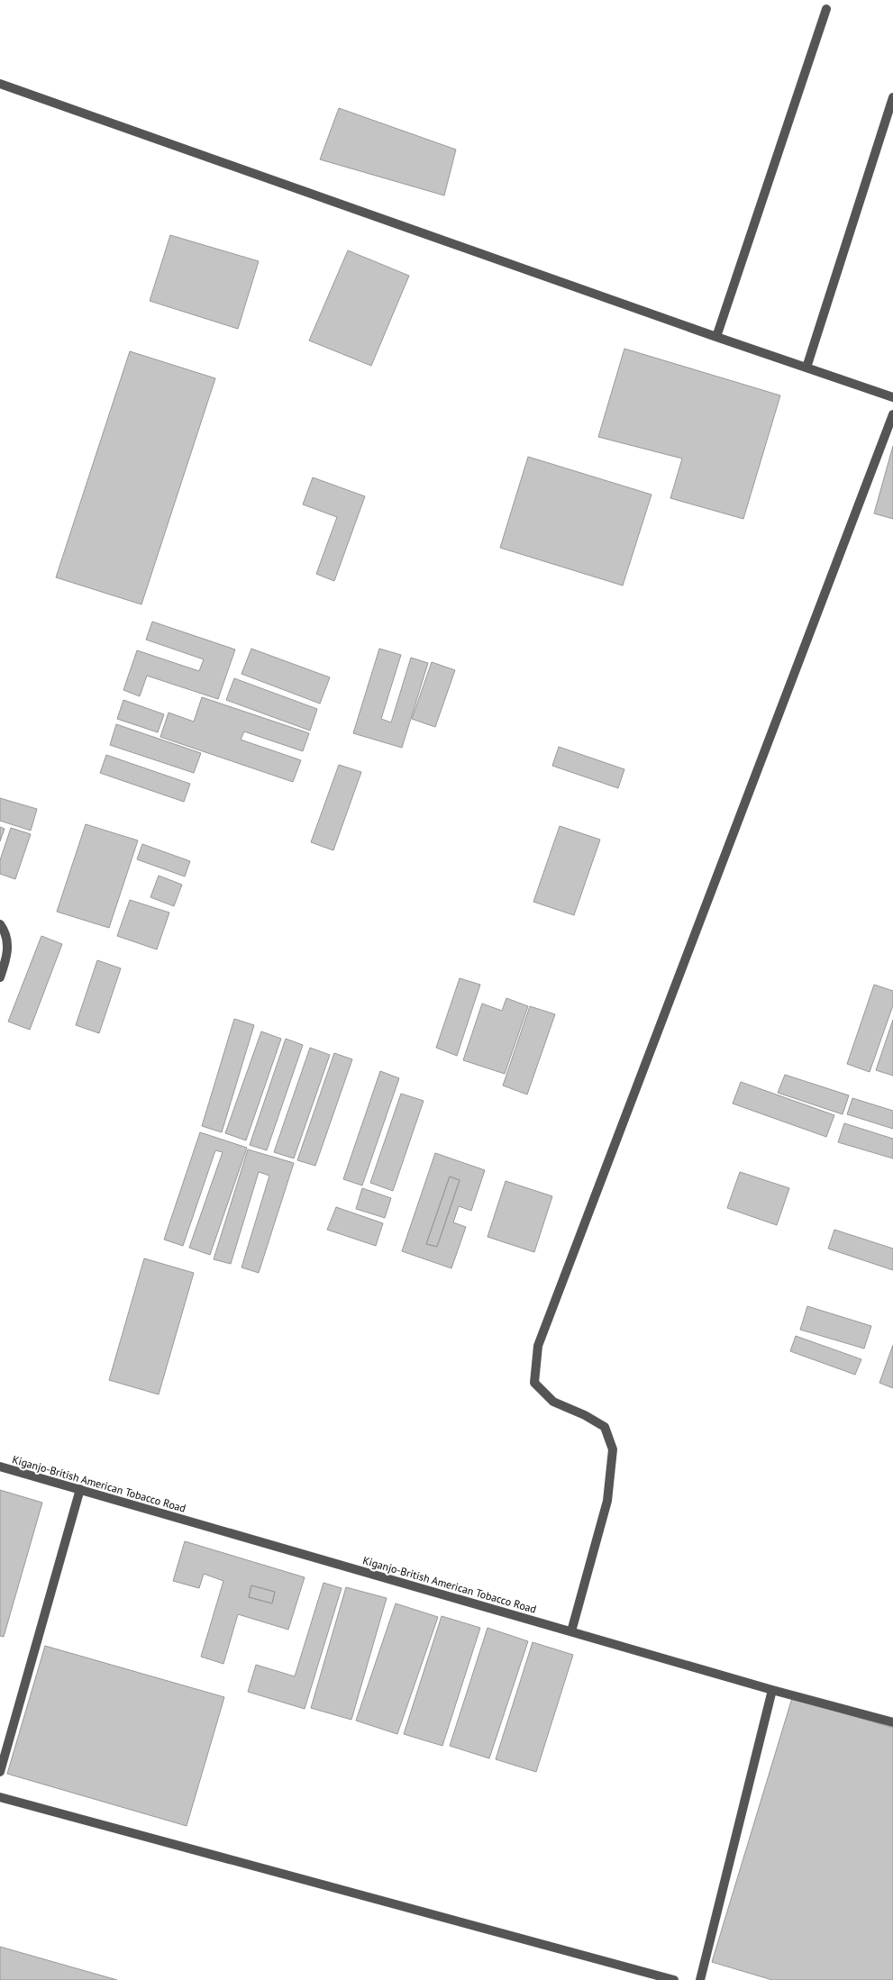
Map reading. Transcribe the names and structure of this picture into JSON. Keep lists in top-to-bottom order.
{
  "streets": {
    "street": ["Kiganjo-British American Tobacco Road"]
  }
}
